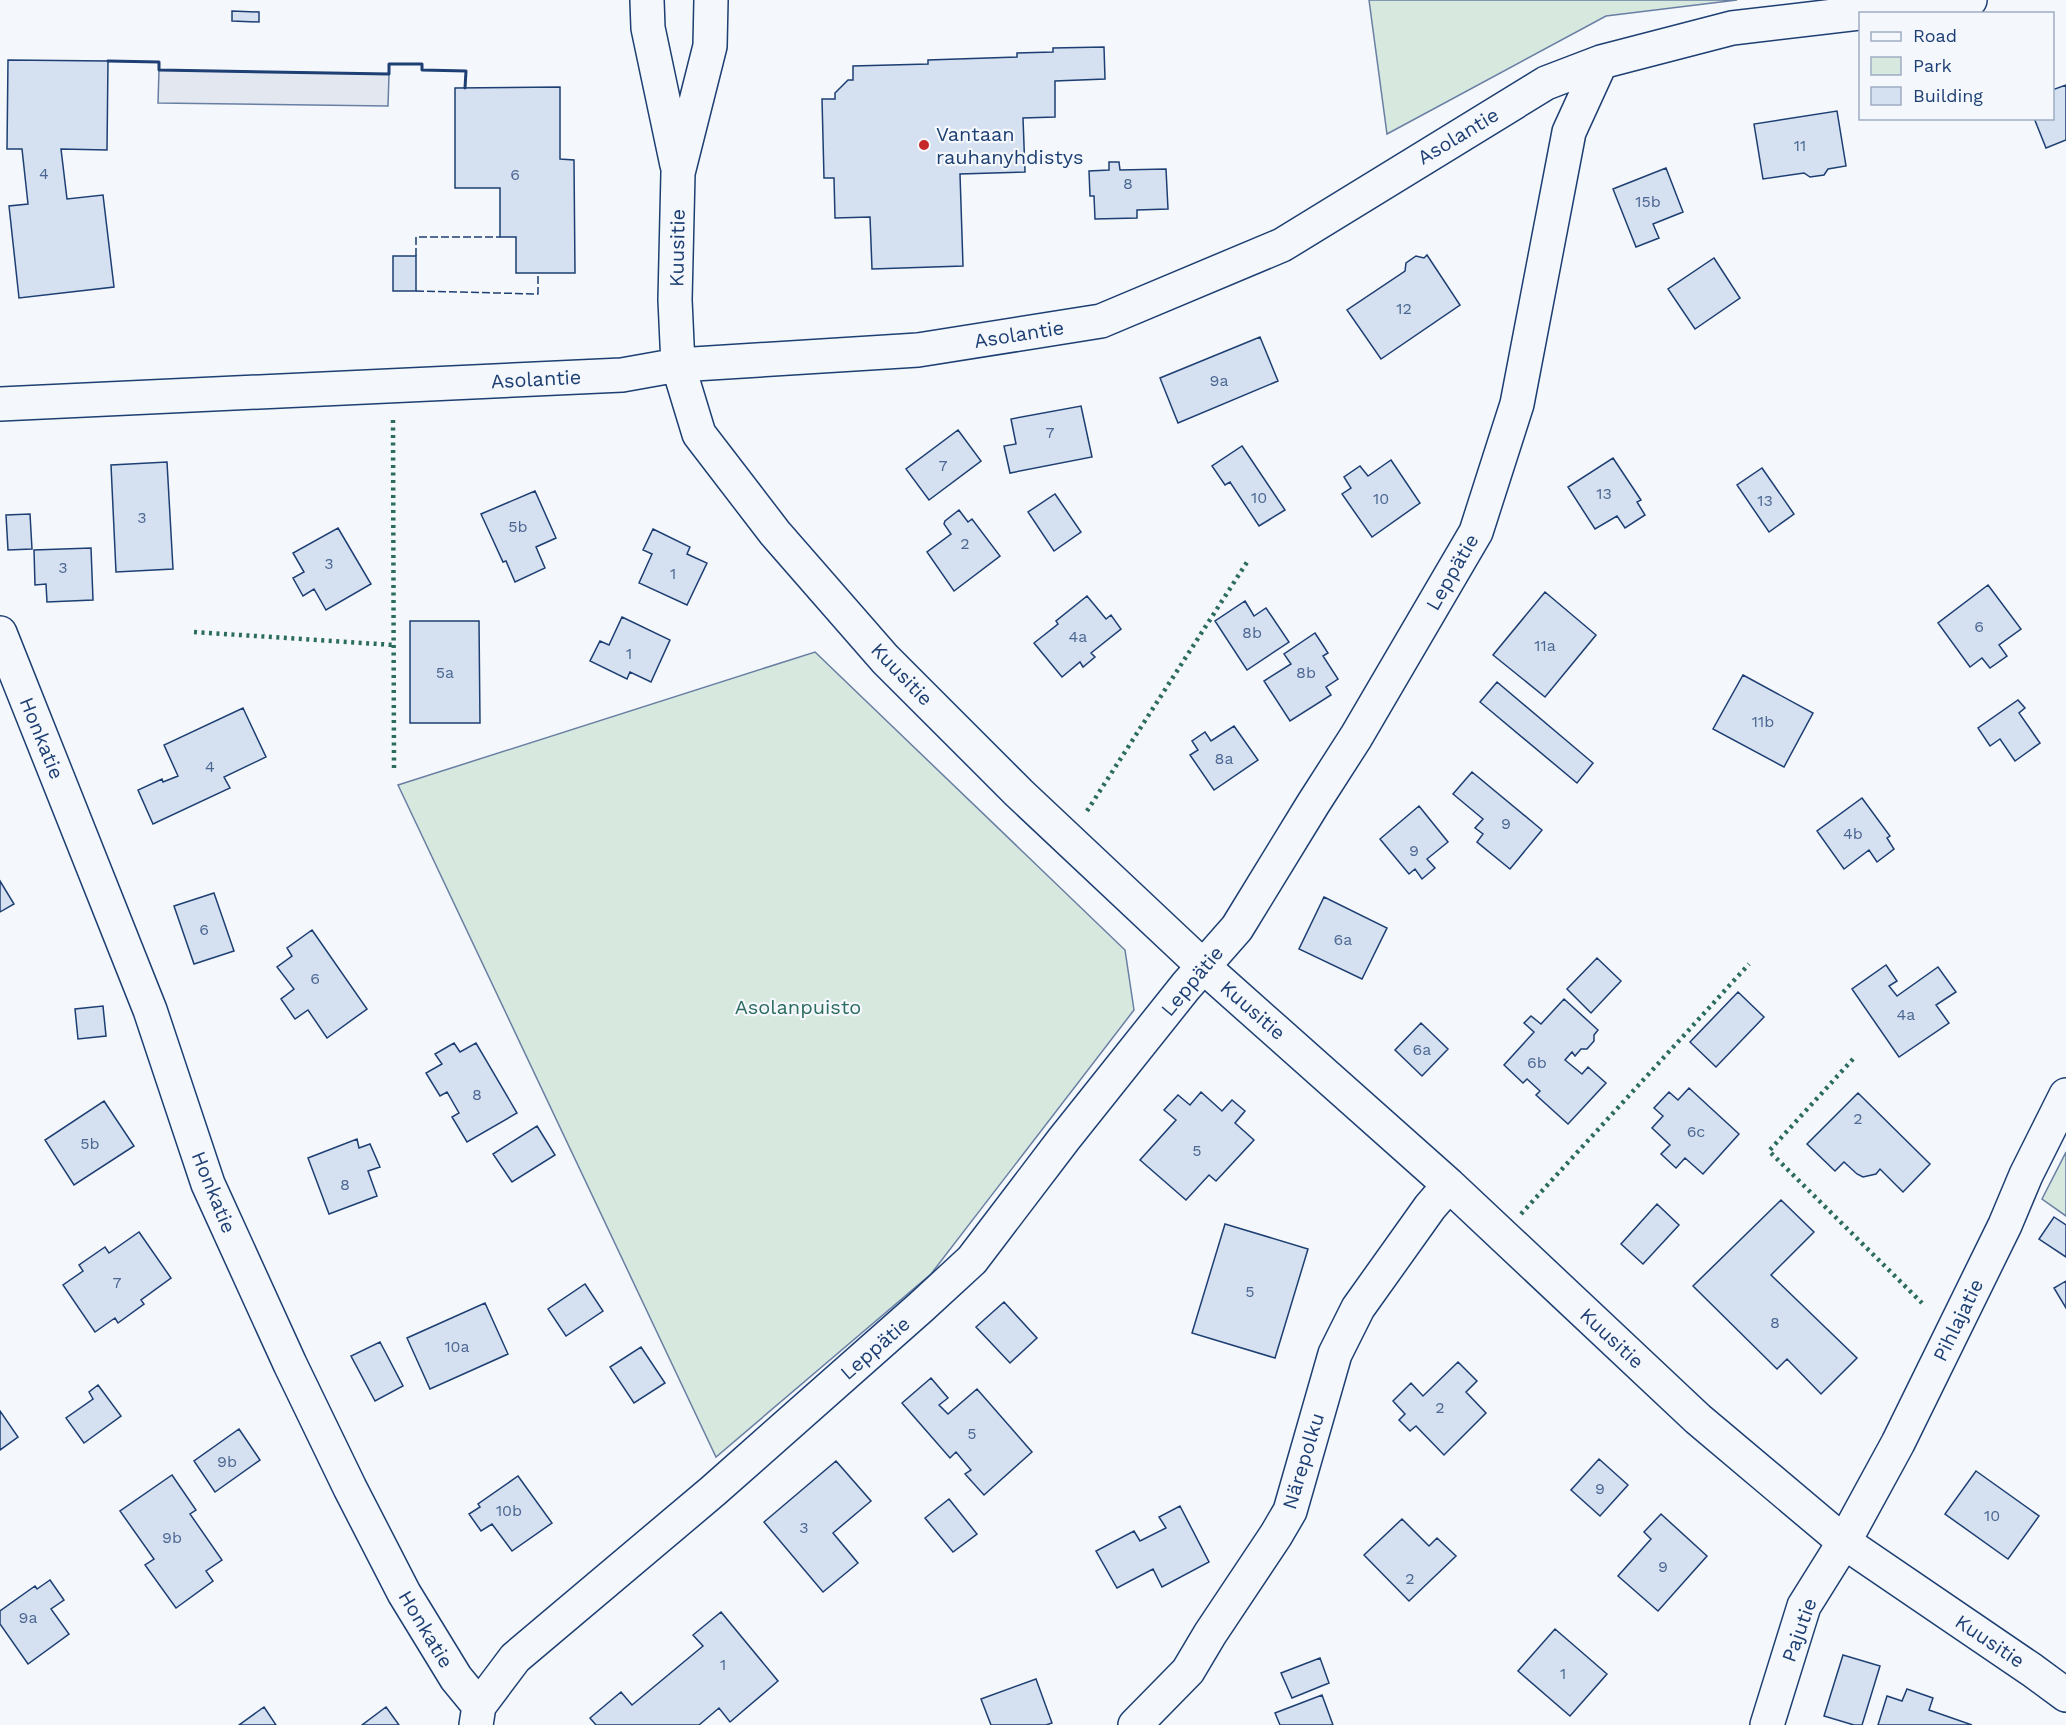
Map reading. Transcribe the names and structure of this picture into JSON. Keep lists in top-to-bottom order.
{
  "streets": {
    "street": [
      "Asolantie",
      "Kuusitie",
      "Leppätie",
      "Honkatie",
      "Pihlajatie",
      "Närepolku",
      "Pajutie"
    ]
  },
  "crossings": [
    ["Asolantie", "Kuusitie"],
    ["Asolantie", "Leppätie"],
    ["Kuusitie", "Leppätie"],
    ["Kuusitie", "Pihlajatie"],
    ["Kuusitie", "Närepolku"],
    ["Kuusitie", "Pajutie"],
    ["Leppätie", "Honkatie"],
    ["Pihlajatie", "Pajutie"]
  ],
  "parks": ["Asolanpuisto"],
  "places": ["Vantaan rauhanyhdistys"],
  "house_numbers": [
    "11",
    "4",
    "6",
    "8",
    "15b",
    "12",
    "9a",
    "7",
    "7",
    "13",
    "10",
    "10",
    "13",
    "3",
    "5b",
    "2",
    "3",
    "3",
    "1",
    "6",
    "8b",
    "4a",
    "11a",
    "1",
    "5a",
    "8b",
    "11b",
    "8a",
    "4",
    "9",
    "4b",
    "9",
    "6",
    "6a",
    "6",
    "4a",
    "6a",
    "6b",
    "8",
    "2",
    "6c",
    "5b",
    "5",
    "8",
    "7",
    "5",
    "8",
    "10a",
    "2",
    "5",
    "9b",
    "9",
    "10b",
    "10",
    "3",
    "9b",
    "9",
    "2",
    "9a",
    "1",
    "1"
  ],
  "legend": ["Road", "Park", "Building"]
}
